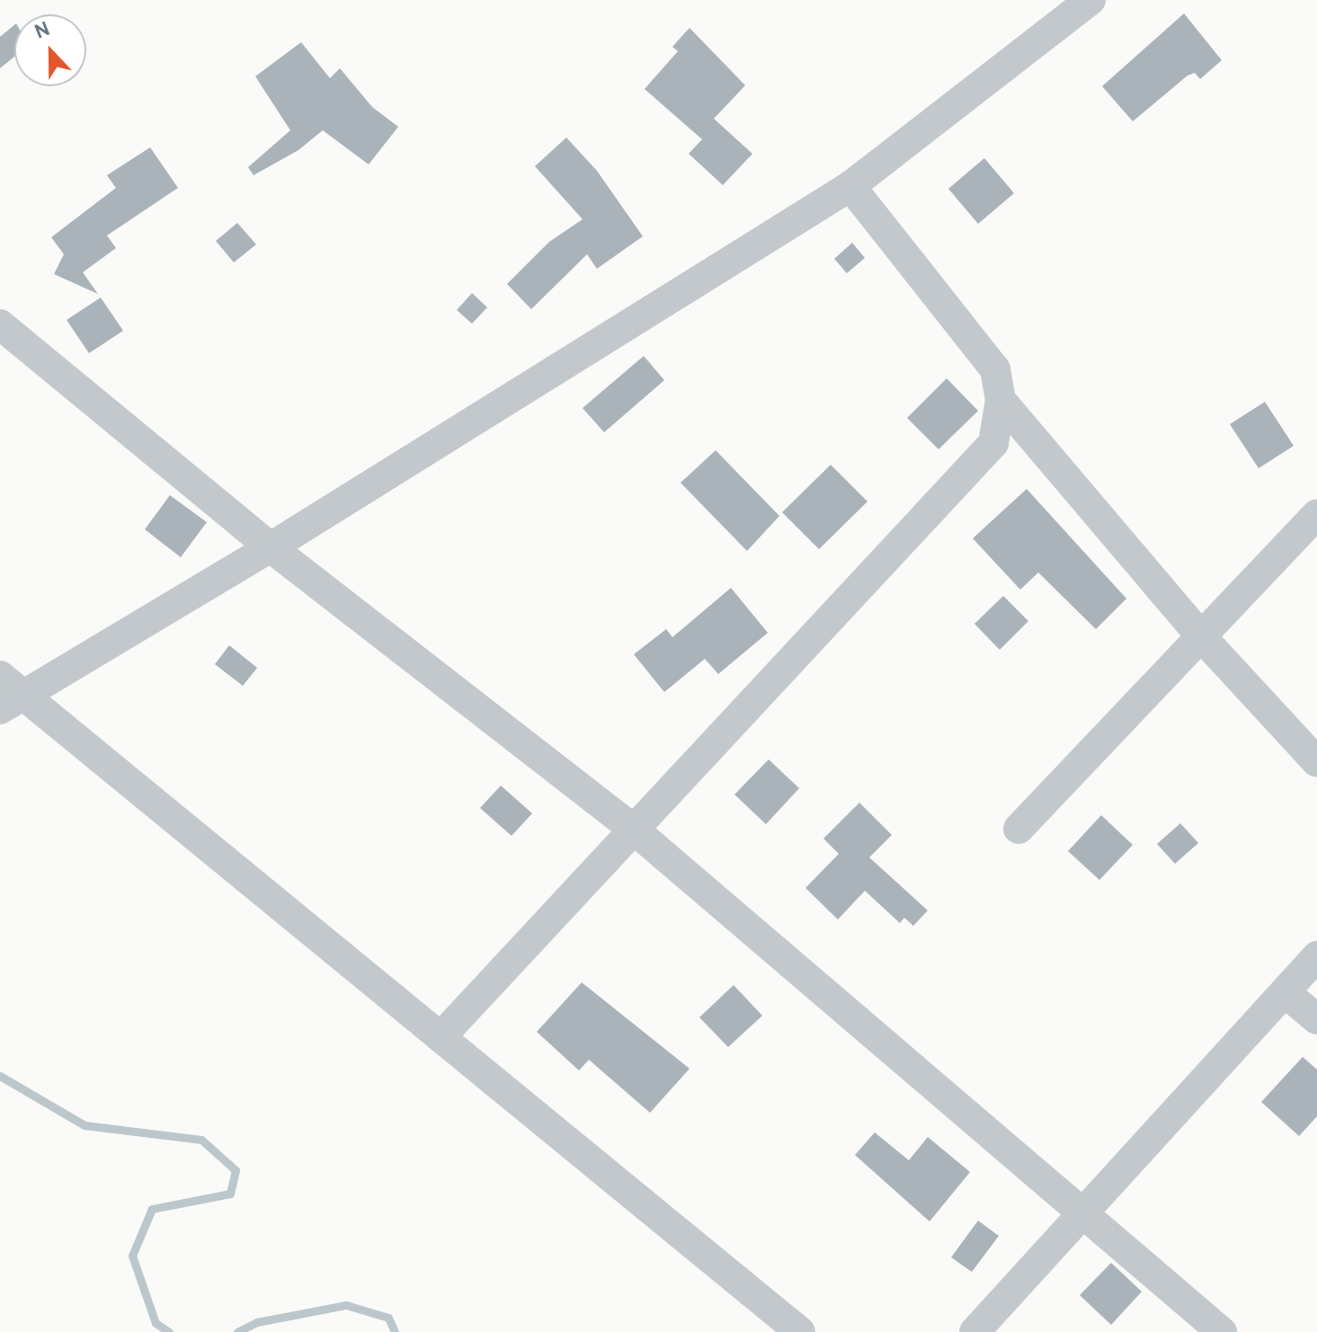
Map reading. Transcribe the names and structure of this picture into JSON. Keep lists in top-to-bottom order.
{
  "north": "top"
}
